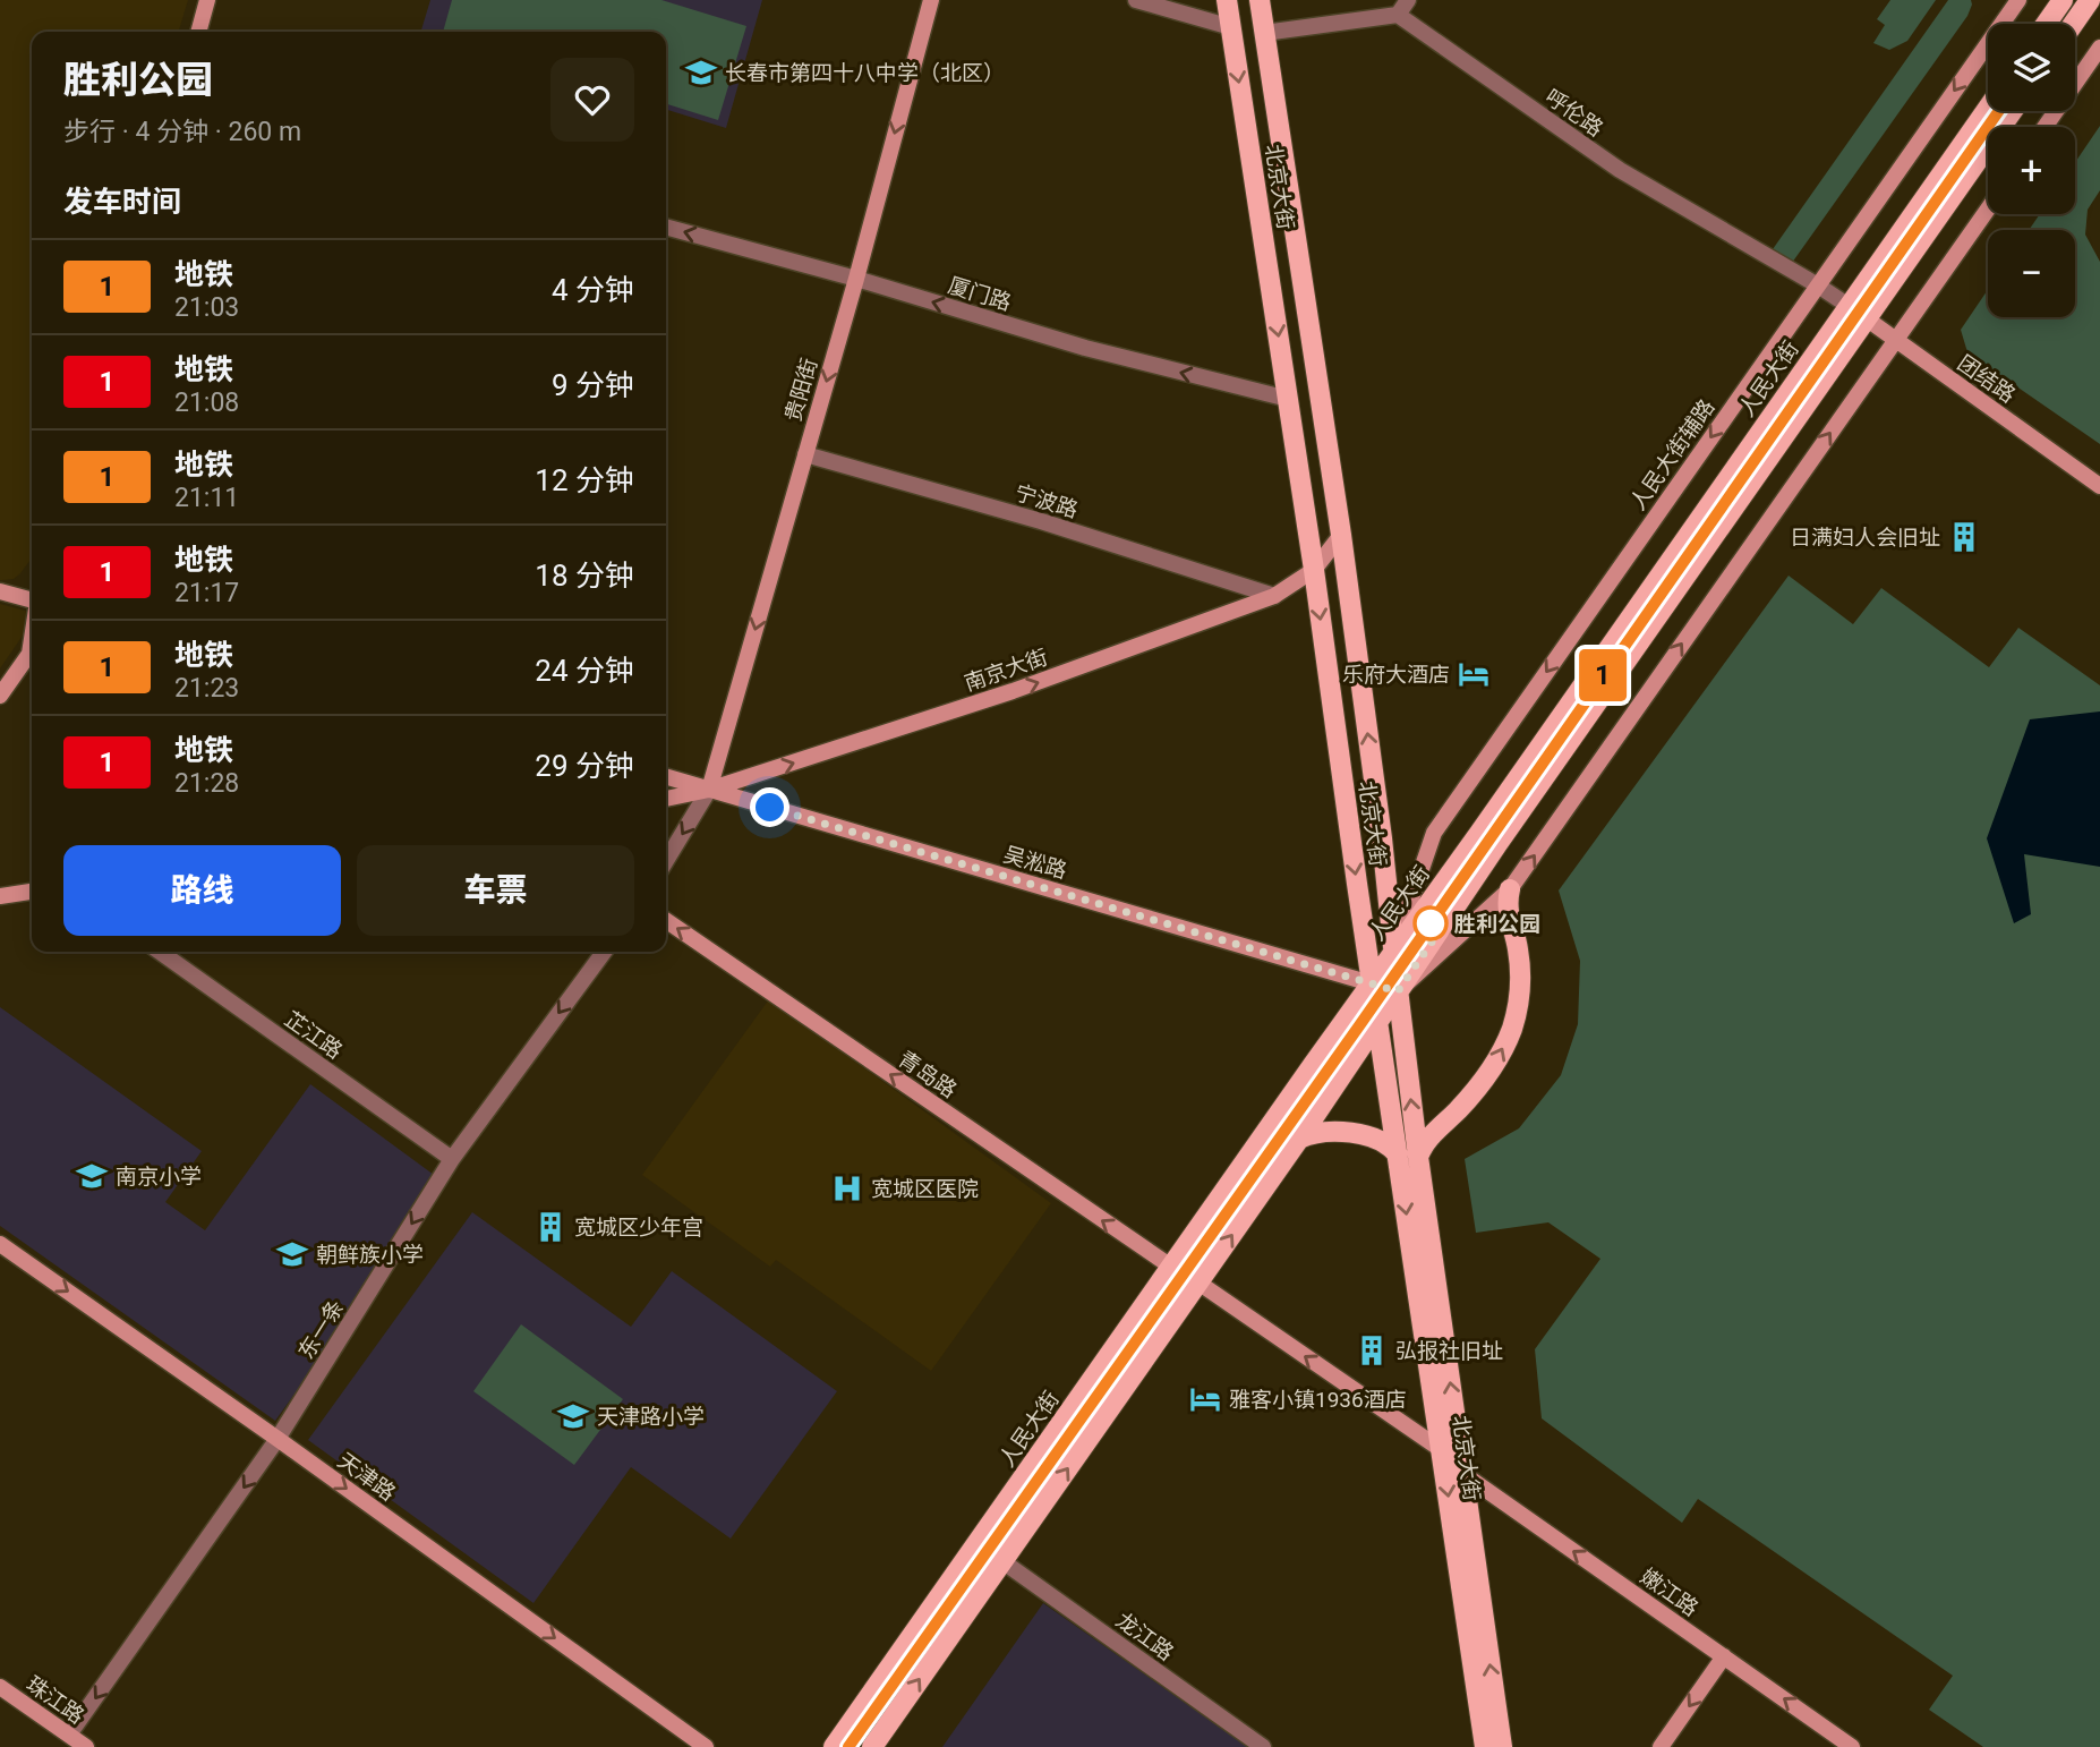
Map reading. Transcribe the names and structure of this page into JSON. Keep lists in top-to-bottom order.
{
  "streets": {
    "main road": [
      "北京大街",
      "人民大街",
      "团结路",
      "贵阳街",
      "人民大街辅路",
      "南京大街",
      "吴淞路",
      "青岛路",
      "天津路",
      "嫩江路",
      "珠江路"
    ],
    "street": [
      "呼伦路",
      "厦门路",
      "宁波路",
      "芷江路",
      "东一条",
      "龙江路"
    ]
  },
  "crossings": [
    ["呼伦路", "人民大街"],
    ["呼伦路", "团结路"],
    ["呼伦路", "人民大街辅路"],
    ["北京大街", "厦门路"],
    ["北京大街", "人民大街"],
    ["北京大街", "人民大街辅路"],
    ["北京大街", "南京大街"],
    ["北京大街", "吴淞路"],
    ["北京大街", "嫩江路"],
    ["厦门路", "贵阳街"],
    ["人民大街", "团结路"],
    ["人民大街", "人民大街辅路"],
    ["人民大街", "吴淞路"],
    ["人民大街", "青岛路"],
    ["贵阳街", "宁波路"],
    ["贵阳街", "南京大街"],
    ["贵阳街", "吴淞路"],
    ["宁波路", "南京大街"],
    ["南京大街", "吴淞路"],
    ["芷江路", "东一条"],
    ["东一条", "天津路"],
    ["东一条", "珠江路"]
  ],
  "one_way": [
    "厦门路",
    "贵阳街",
    "南京大街",
    "青岛路",
    "东一条",
    "天津路",
    "嫩江路"
  ],
  "places": {
    "school or university": [
      "长春市第四十八中学（北区）",
      "南京小学",
      "朝鲜族小学",
      "天津路小学"
    ],
    "building": ["日满妇人会旧址", "宽城区少年宫", "弘报社旧址"],
    "hotel": ["乐府大酒店", "雅客小镇1936酒店"],
    "other": ["胜利公园"],
    "hospital": ["宽城区医院"]
  },
  "lines": ["metro line 1"],
  "page": {
    "on_map": "1",
    "map_buttons": ["+", "−"],
    "heading": [
      ["胜利公园", "步行 · 4 分钟 · 260 m"],
      "发车时间"
    ],
    "list": [
      {
        "mark": "1",
        "name": "地铁",
        "note": "21:03",
        "value": "4 分钟"
      },
      {
        "mark": "1",
        "name": "地铁",
        "note": "21:08",
        "value": "9 分钟"
      },
      {
        "mark": "1",
        "name": "地铁",
        "note": "21:11",
        "value": "12 分钟"
      },
      {
        "mark": "1",
        "name": "地铁",
        "note": "21:17",
        "value": "18 分钟"
      },
      {
        "mark": "1",
        "name": "地铁",
        "note": "21:23",
        "value": "24 分钟"
      },
      {
        "mark": "1",
        "name": "地铁",
        "note": "21:28",
        "value": "29 分钟"
      }
    ],
    "buttons": ["路线", "车票"]
  }
}
